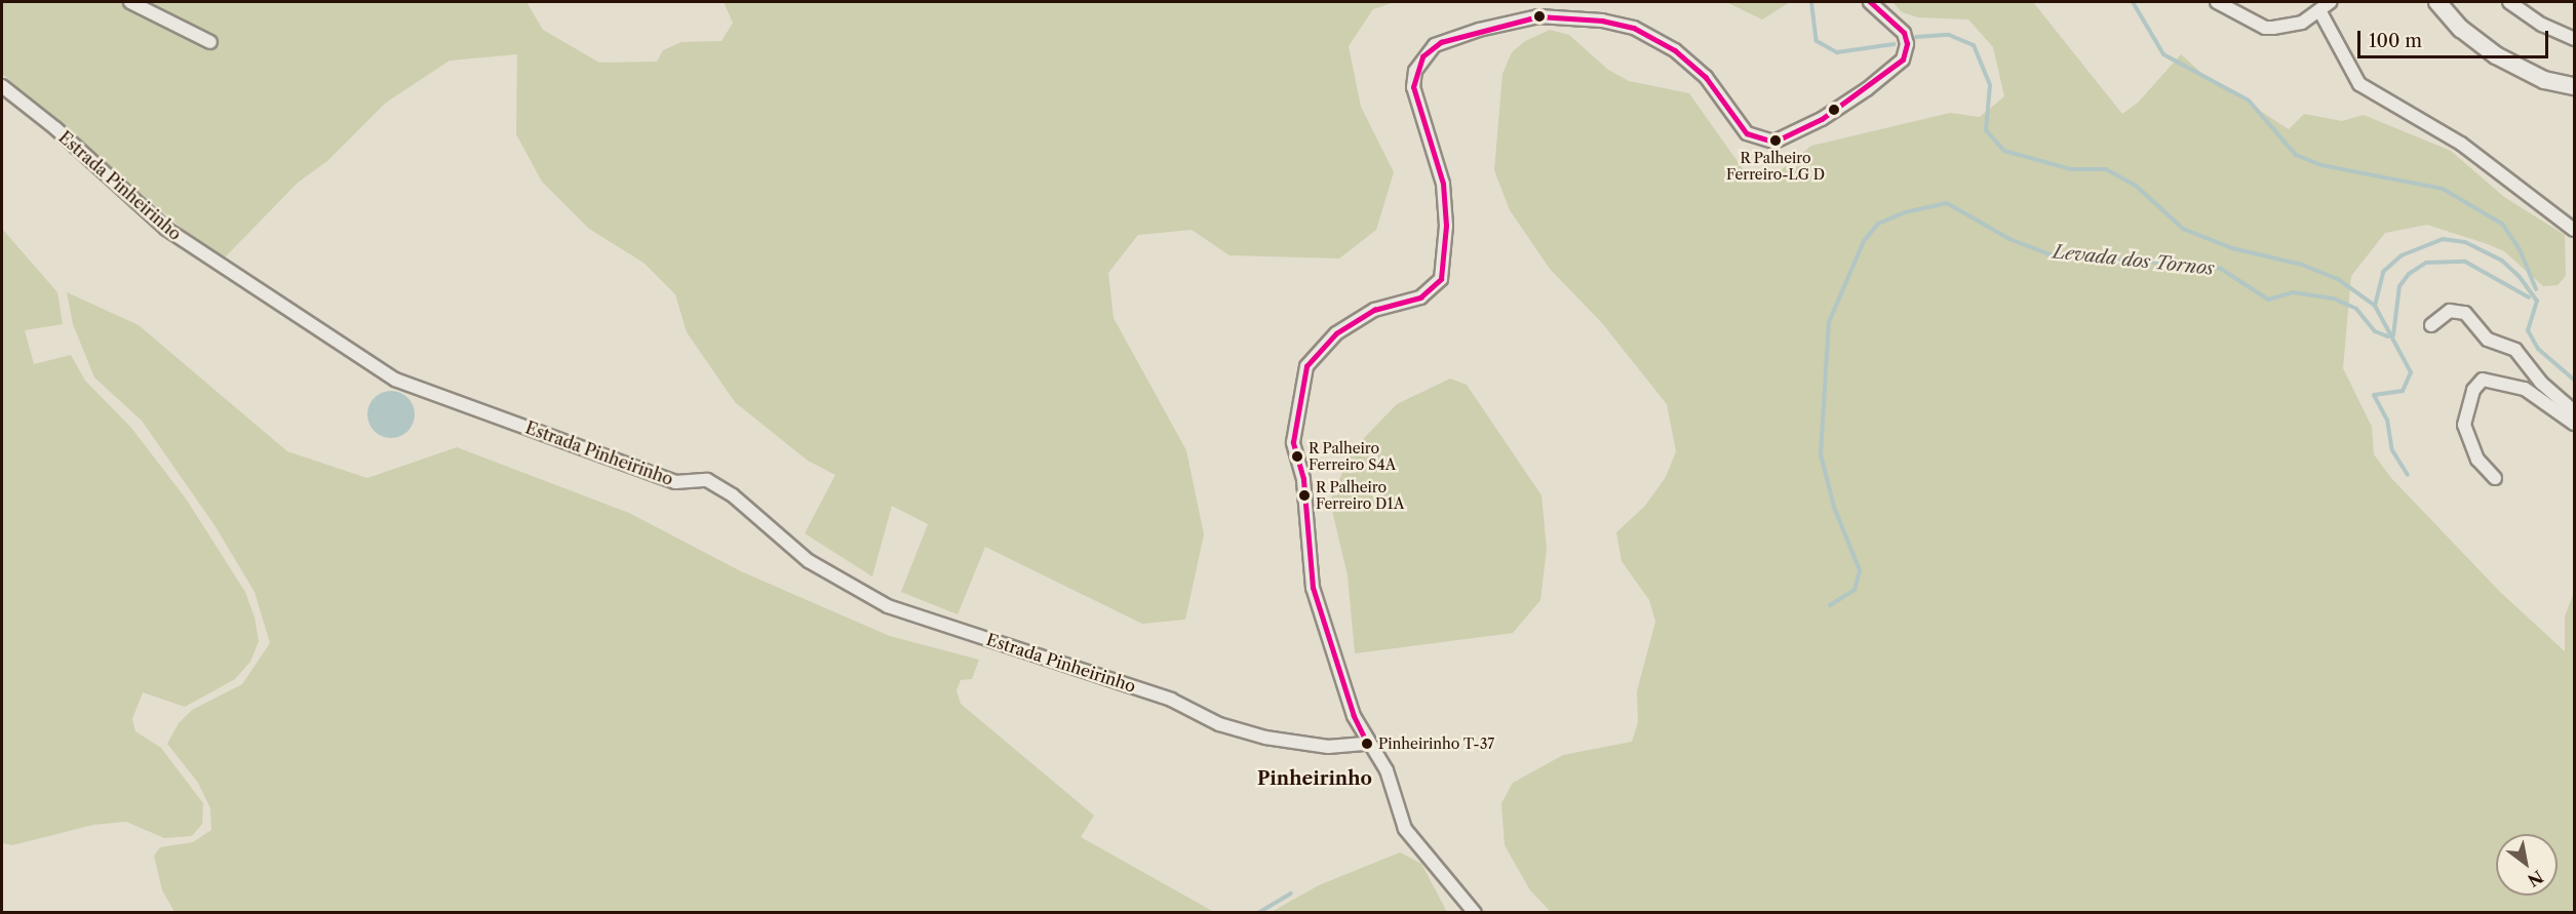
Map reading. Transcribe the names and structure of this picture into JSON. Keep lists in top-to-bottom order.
{
  "streets": {
    "street": ["Estrada Pinheirinho"]
  },
  "districts": ["Pinheirinho"],
  "water": ["Levada dos Tornos"],
  "places": [
    "R Palheiro Ferreiro-LG D",
    "R Palheiro Ferreiro S4A",
    "R Palheiro Ferreiro D1A",
    "Pinheirinho T-37"
  ],
  "scale_bar": "100 m",
  "north": "bottom right"
}
